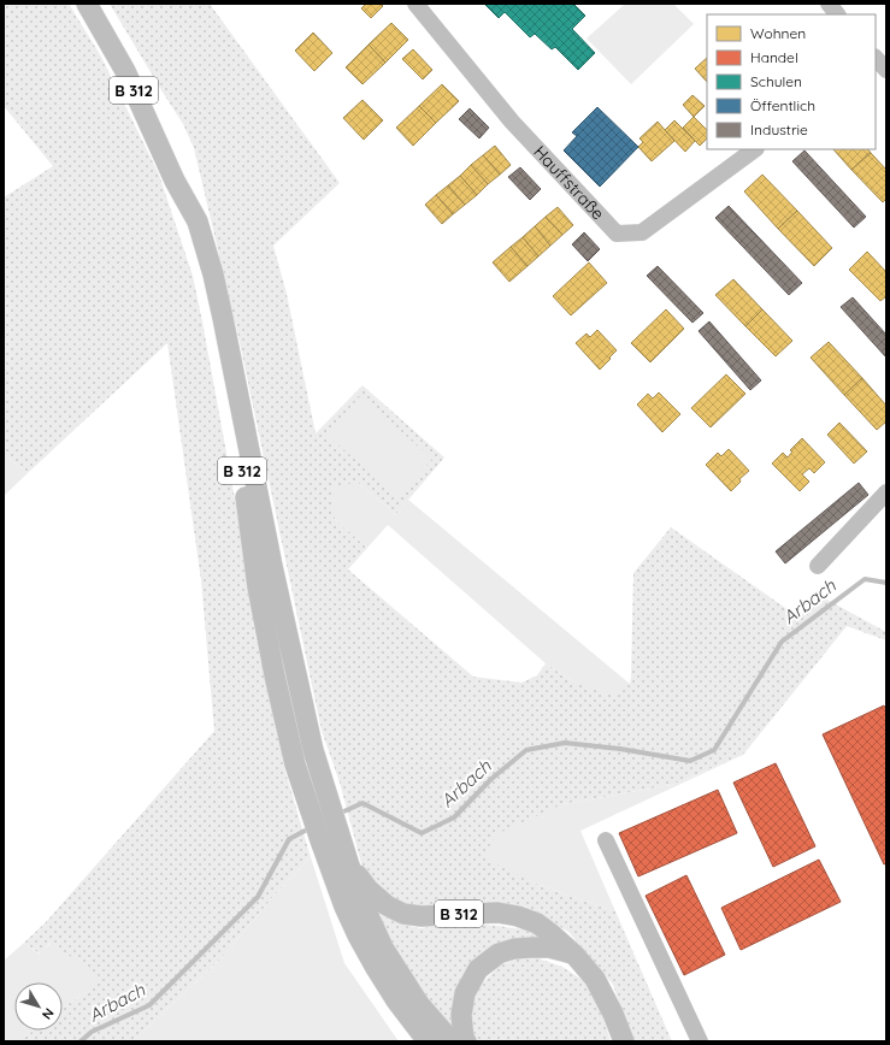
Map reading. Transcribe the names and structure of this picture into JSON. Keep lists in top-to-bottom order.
{
  "streets": {
    "main road": ["B 312"],
    "street": ["Hauffstraße"]
  },
  "water": ["Arbach"],
  "legend": [
    "Wohnen",
    "Handel",
    "Schulen",
    "Öffentlich",
    "Industrie"
  ],
  "north": "bottom right"
}
